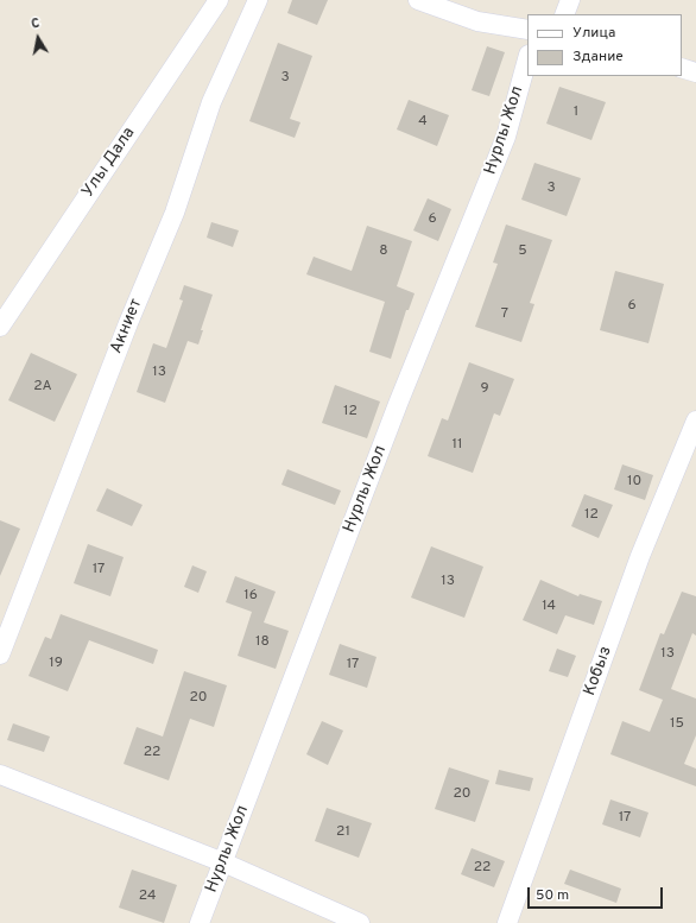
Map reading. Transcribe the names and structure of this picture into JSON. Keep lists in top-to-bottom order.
{
  "streets": {
    "street": [
      "Нурлы Жол",
      "Улы Дала",
      "Акниет",
      "Кобыз"
    ]
  },
  "house_numbers": [
    "3",
    "1",
    "4",
    "3",
    "6",
    "8",
    "5",
    "6",
    "7",
    "13",
    "2А",
    "9",
    "12",
    "11",
    "10",
    "12",
    "17",
    "13",
    "16",
    "14",
    "18",
    "13",
    "19",
    "17",
    "20",
    "15",
    "22",
    "20",
    "17",
    "21",
    "22",
    "24"
  ],
  "legend": ["Улица", "Здание"],
  "scale_bar": "50 m",
  "north": "top"
}
